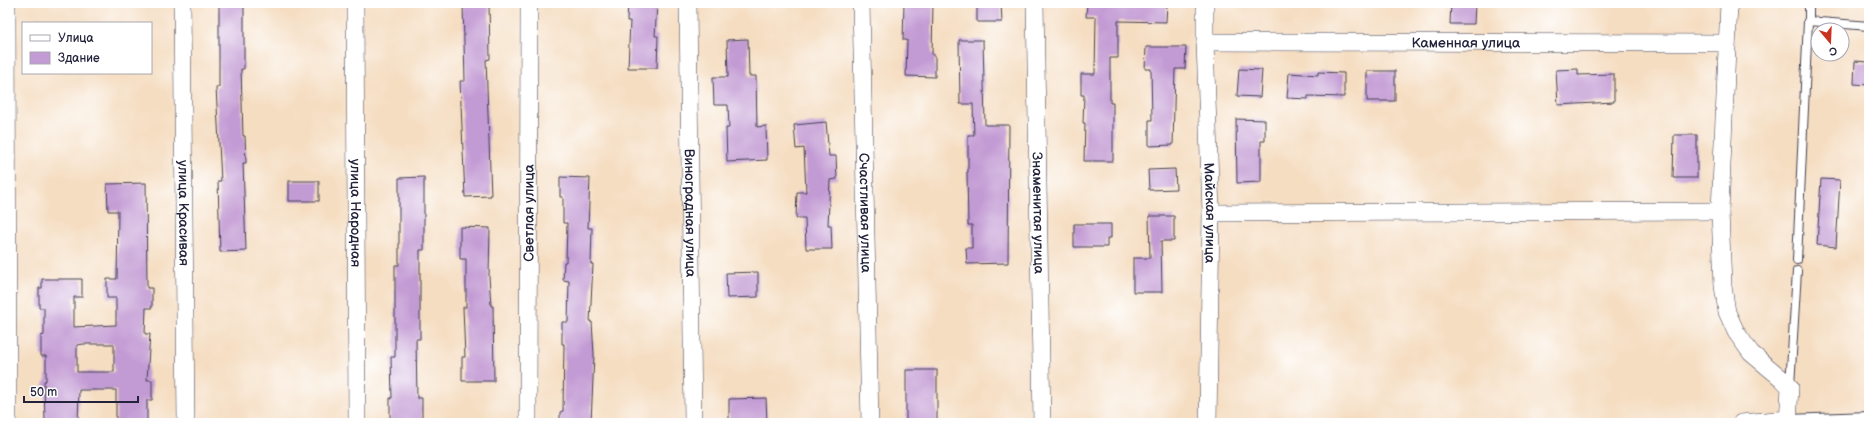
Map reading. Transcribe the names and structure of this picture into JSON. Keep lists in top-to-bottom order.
{
  "streets": {
    "street": [
      "Каменная улица",
      "улица Красивая",
      "улица Народная",
      "Светлая улица",
      "Виноградная улица",
      "Счастливая улица",
      "Знаменитая улица",
      "Майская улица"
    ]
  },
  "crossings": [
    ["Каменная улица", "Майская улица"]
  ],
  "legend": ["Улица", "Здание"],
  "scale_bar": "50 m",
  "north": "bottom"
}
